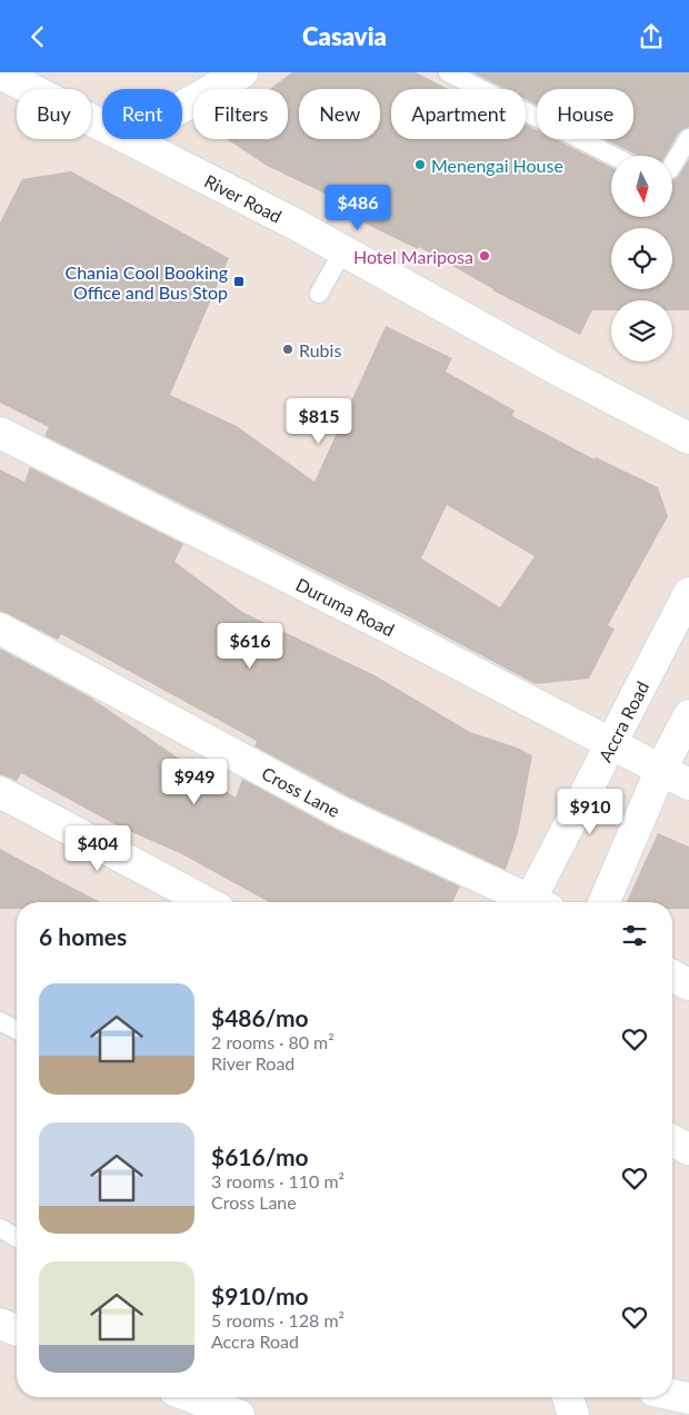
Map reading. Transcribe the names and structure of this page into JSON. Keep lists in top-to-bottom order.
{
  "streets": {
    "street": [
      "River Road",
      "Duruma Road",
      "Accra Road",
      "Cross Lane"
    ]
  },
  "crossings": [
    ["Duruma Road", "Accra Road"]
  ],
  "places": {
    "other": ["Menengai House", "Hotel Mariposa", "Rubis"],
    "transit": ["Chania Cool Booking Office and Bus Stop"]
  },
  "north": "bottom",
  "page": {
    "header": "Casavia",
    "chip": [
      "Buy",
      "Rent",
      "Filters",
      "New",
      "Apartment",
      "House"
    ],
    "price": [
      "$486",
      "$815",
      "$616",
      "$949",
      "$910",
      "$404"
    ],
    "heading": "6 homes",
    "list": [
      {
        "name": "$486/mo",
        "note": "2 rooms · 80 m² · River Road"
      },
      {
        "name": "$616/mo",
        "note": "3 rooms · 110 m² · Cross Lane"
      },
      {
        "name": "$910/mo",
        "note": "5 rooms · 128 m² · Accra Road"
      }
    ]
  }
}
